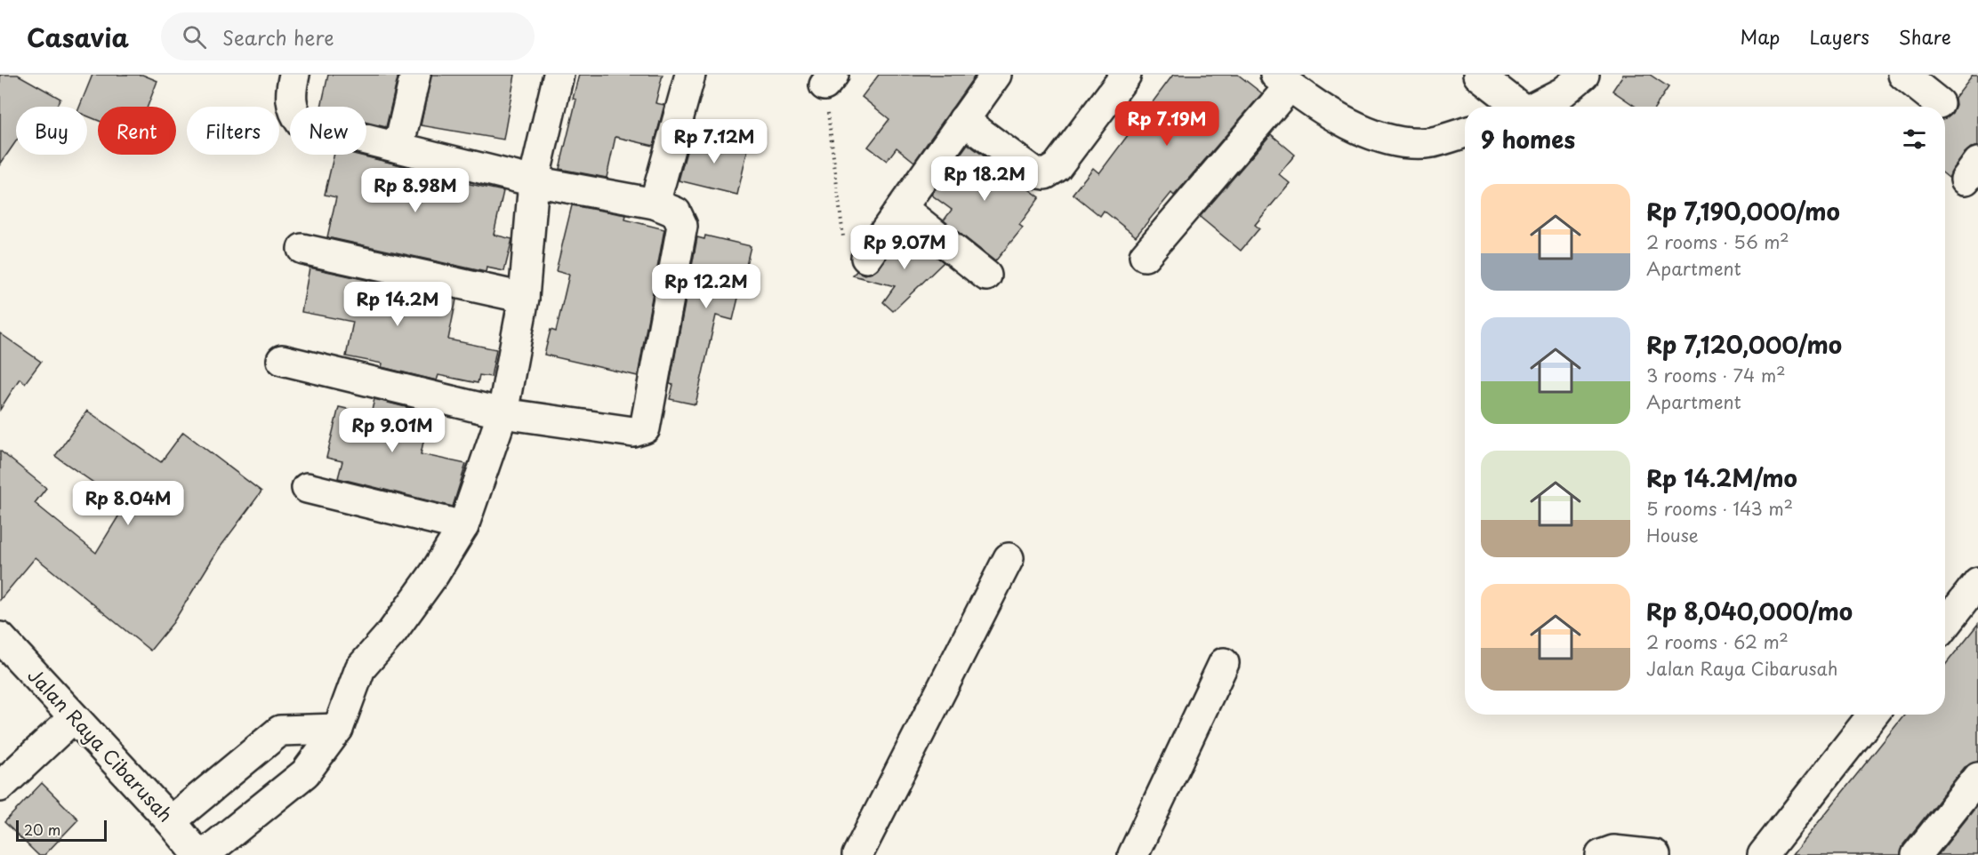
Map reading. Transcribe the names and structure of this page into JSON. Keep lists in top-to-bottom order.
{
  "streets": {
    "street": ["Jalan Raya Cibarusah"]
  },
  "scale_bar": "20 m",
  "page": {
    "header": "Casavia",
    "search": "Search here",
    "nav": ["Map", "Layers", "Share"],
    "price": [
      "Rp 7.19M",
      "Rp 7.12M",
      "Rp 18.2M",
      "Rp 8.98M",
      "Rp 9.07M",
      "Rp 12.2M",
      "Rp 14.2M",
      "Rp 9.01M",
      "Rp 8.04M"
    ],
    "chip": [
      "Buy",
      "Rent",
      "Filters",
      "New"
    ],
    "heading": "9 homes",
    "list": [
      {
        "name": "Rp 7,190,000/mo",
        "note": "2 rooms · 56 m² · Apartment"
      },
      {
        "name": "Rp 7,120,000/mo",
        "note": "3 rooms · 74 m² · Apartment"
      },
      {
        "name": "Rp 14.2M/mo",
        "note": "5 rooms · 143 m² · House"
      },
      {
        "name": "Rp 8,040,000/mo",
        "note": "2 rooms · 62 m² · Jalan Raya Cibarusah"
      }
    ],
    "scale": "20 m"
  }
}
